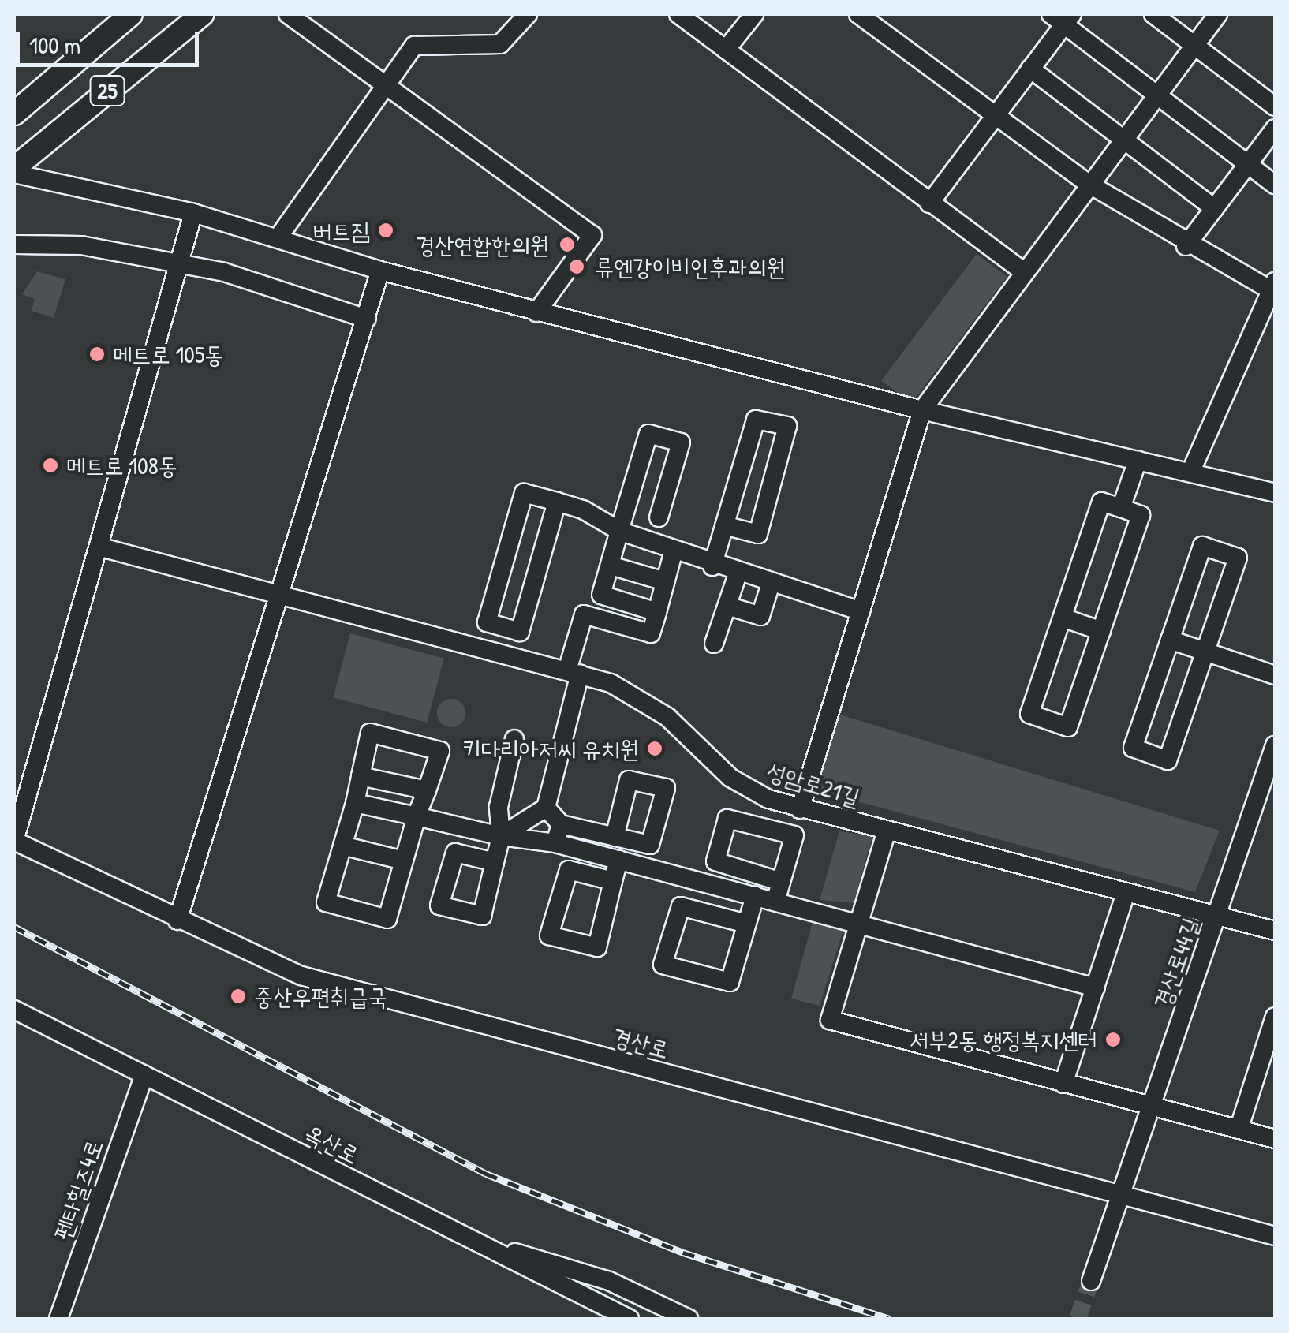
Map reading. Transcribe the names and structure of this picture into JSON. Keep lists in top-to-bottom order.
{
  "streets": {
    "main road": ["25"],
    "street": [
      "성암로21길",
      "경산로44길",
      "경산로",
      "옥산로",
      "펜타힐즈4로"
    ]
  },
  "crossings": [
    ["성암로21길", "경산로44길"],
    ["경산로44길", "경산로"],
    ["옥산로", "펜타힐즈4로"]
  ],
  "places": [
    "버트짐",
    "경산연합한의원",
    "류엔강이비인후과의원",
    "메트로 105동",
    "메트로 108동",
    "키다리아저씨 유치원",
    "중산우편취급국",
    "서부2동 행정복지센터"
  ],
  "scale_bar": "100 m"
}
